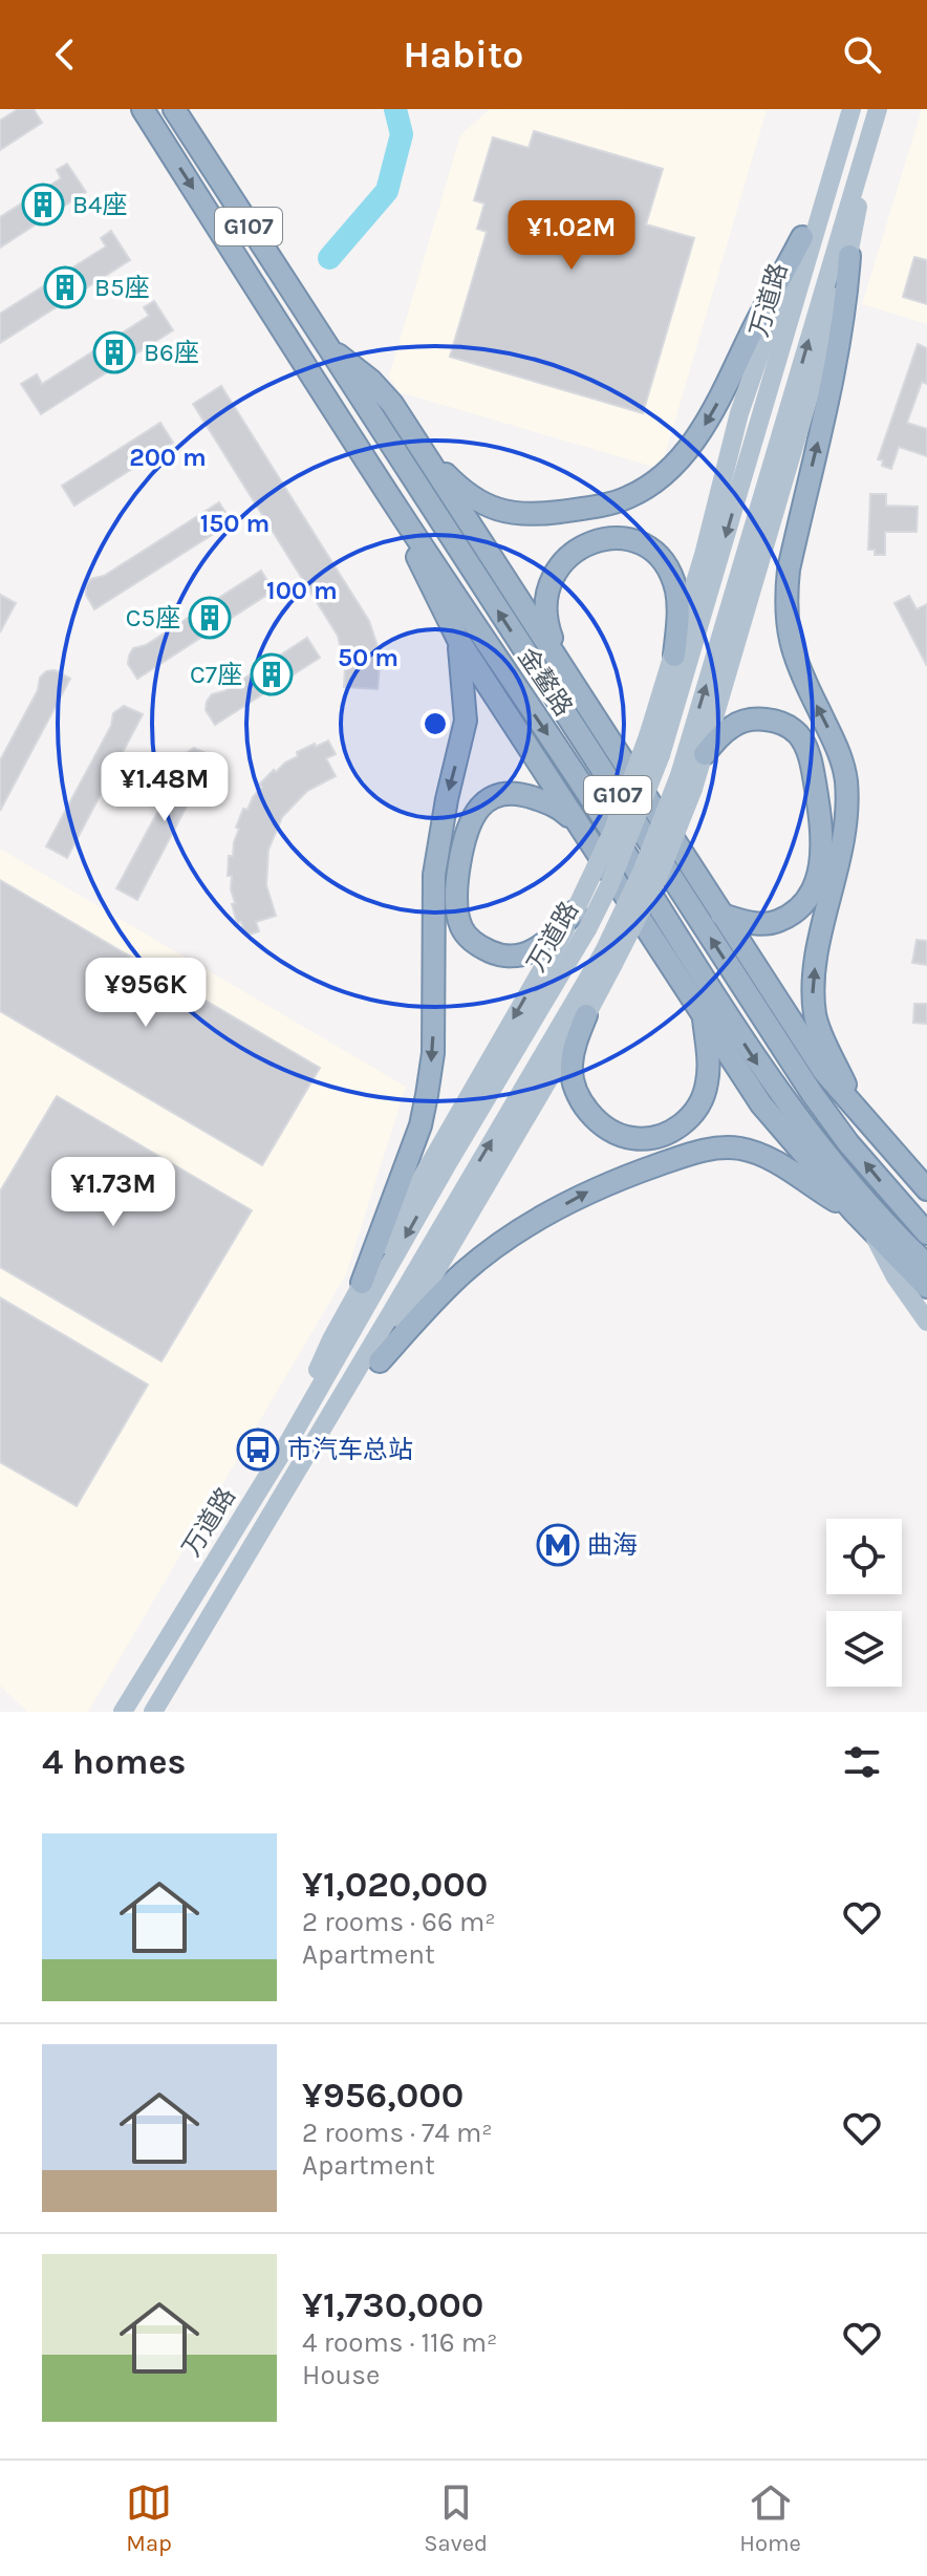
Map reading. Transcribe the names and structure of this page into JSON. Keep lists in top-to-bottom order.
{
  "streets": {
    "highway": ["G107", "金鳌路"],
    "main road": ["万道路"]
  },
  "places": {
    "building": [
      "B4座",
      "B5座",
      "B6座",
      "C5座",
      "C7座"
    ],
    "bus stop": ["市汽车总站"],
    "metro station": ["曲海"]
  },
  "page": {
    "header": "Habito",
    "price": [
      "¥1.02M",
      "¥1.48M",
      "¥956K",
      "¥1.73M"
    ],
    "heading": "4 homes",
    "list": [
      {
        "name": "¥1,020,000",
        "note": "2 rooms · 66 m² · Apartment"
      },
      {
        "name": "¥956,000",
        "note": "2 rooms · 74 m² · Apartment"
      },
      {
        "name": "¥1,730,000",
        "note": "4 rooms · 116 m² · House"
      }
    ],
    "tabs": ["Map", "Saved", "Home"]
  },
  "rings": [
    "200 m",
    "150 m",
    "100 m",
    "50 m"
  ]
}
